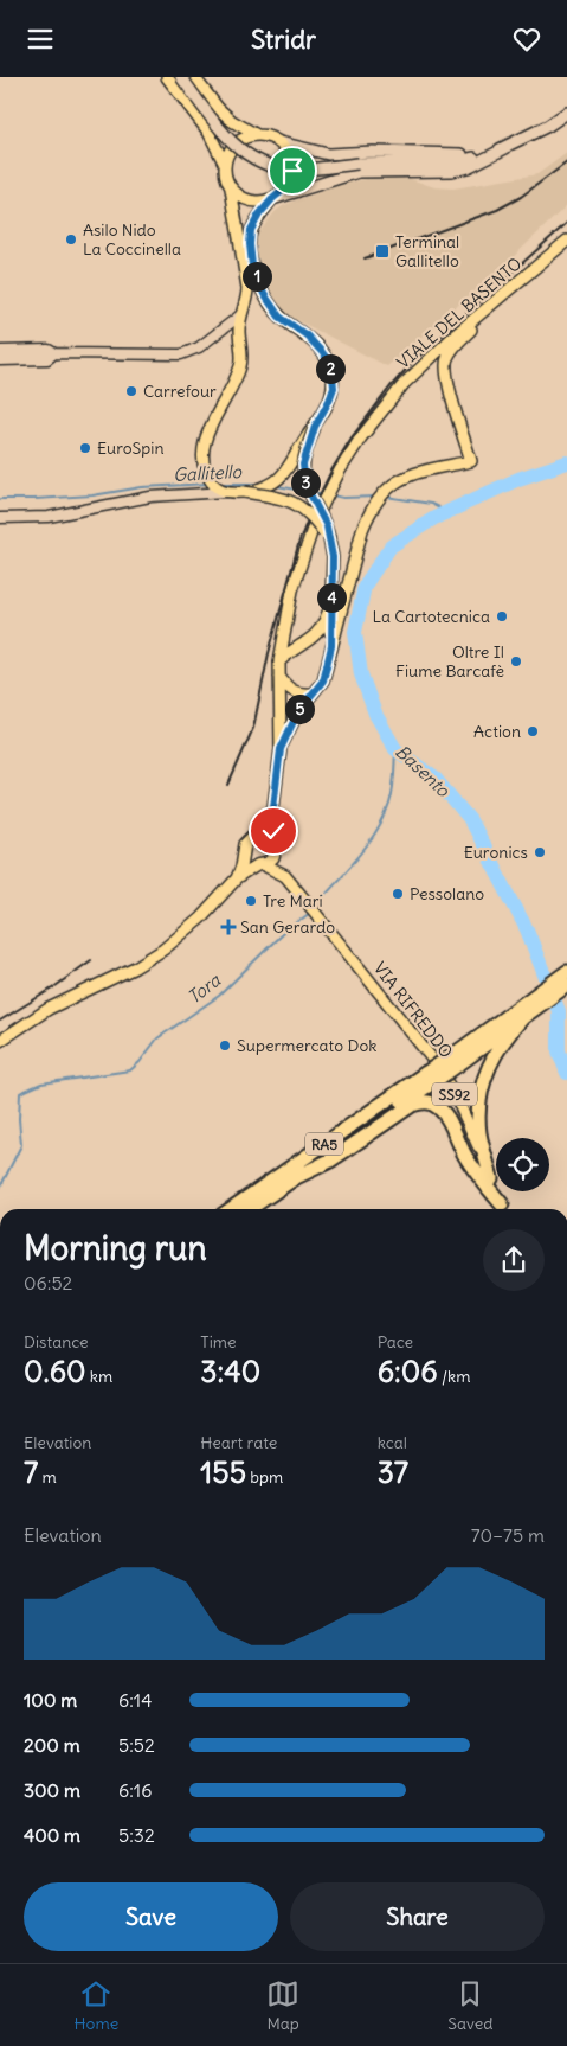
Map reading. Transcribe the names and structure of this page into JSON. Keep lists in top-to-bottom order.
{
  "streets": {
    "highway": ["RA5"],
    "main road": ["VIALE DEL BASENTO", "VIA RIFREDDO", "SS92"]
  },
  "crossings": [
    ["VIALE DEL BASENTO", "SS92"],
    ["VIA RIFREDDO", "SS92"]
  ],
  "water": ["Gallitello", "Basento", "Tora"],
  "places": {
    "other": [
      "Asilo Nido La Coccinella",
      "Carrefour",
      "EuroSpin",
      "La Cartotecnica",
      "Oltre Il Fiume Barcafè",
      "Action",
      "Euronics",
      "Pessolano",
      "Tre Mari",
      "Supermercato Dok"
    ],
    "transit": ["Terminal Gallitello"],
    "health": ["San Gerardo"]
  },
  "page": {
    "header": "Stridr",
    "pins": [
      "1",
      "2",
      "3",
      "4",
      "5"
    ],
    "heading": ["Morning run", "06:52"],
    "stats": [
      ["Distance", "0.60 km"],
      ["Time", "3:40"],
      ["Pace", "6:06 /km"],
      ["Elevation", "7 m"],
      ["Heart rate", "155 bpm"],
      ["kcal", "37"]
    ],
    "chart": ["Elevation", "70–75 m"],
    "list": [
      {
        "name": "100 m",
        "note": "6:14"
      },
      {
        "name": "200 m",
        "note": "5:52"
      },
      {
        "name": "300 m",
        "note": "6:16"
      },
      {
        "name": "400 m",
        "note": "5:32"
      }
    ],
    "buttons": ["Save", "Share"],
    "tabs": ["Home", "Map", "Saved"]
  }
}
